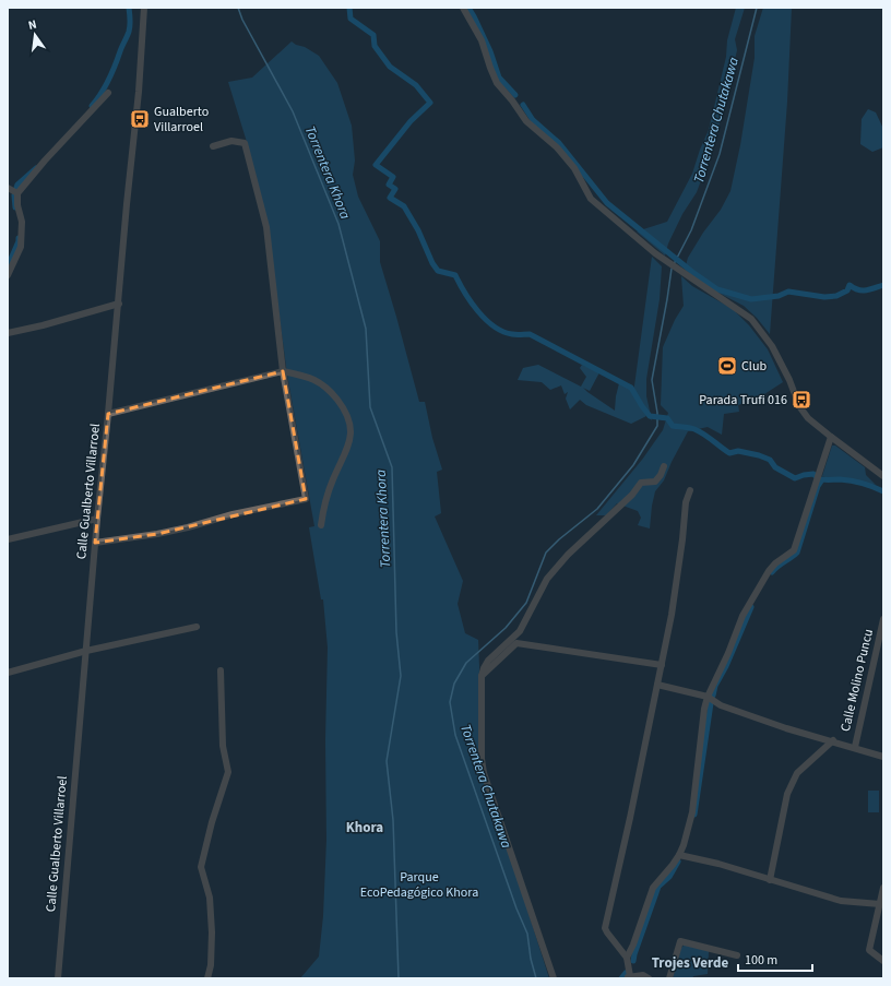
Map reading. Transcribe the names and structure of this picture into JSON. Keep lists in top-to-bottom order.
{
  "streets": {
    "street": ["Calle Gualberto Villarroel", "Calle Molino Puncu"]
  },
  "districts": ["Khora", "Trojes Verde"],
  "water": ["Torrentera Chutakawa", "Torrentera Khora"],
  "parks": ["Parque EcoPedagógico Khora"],
  "places": {
    "bus stop": ["Gualberto Villarroel", "Parada Trufi 016"],
    "sports": ["Club"]
  },
  "scale_bar": "100 m",
  "north": "top"
}
